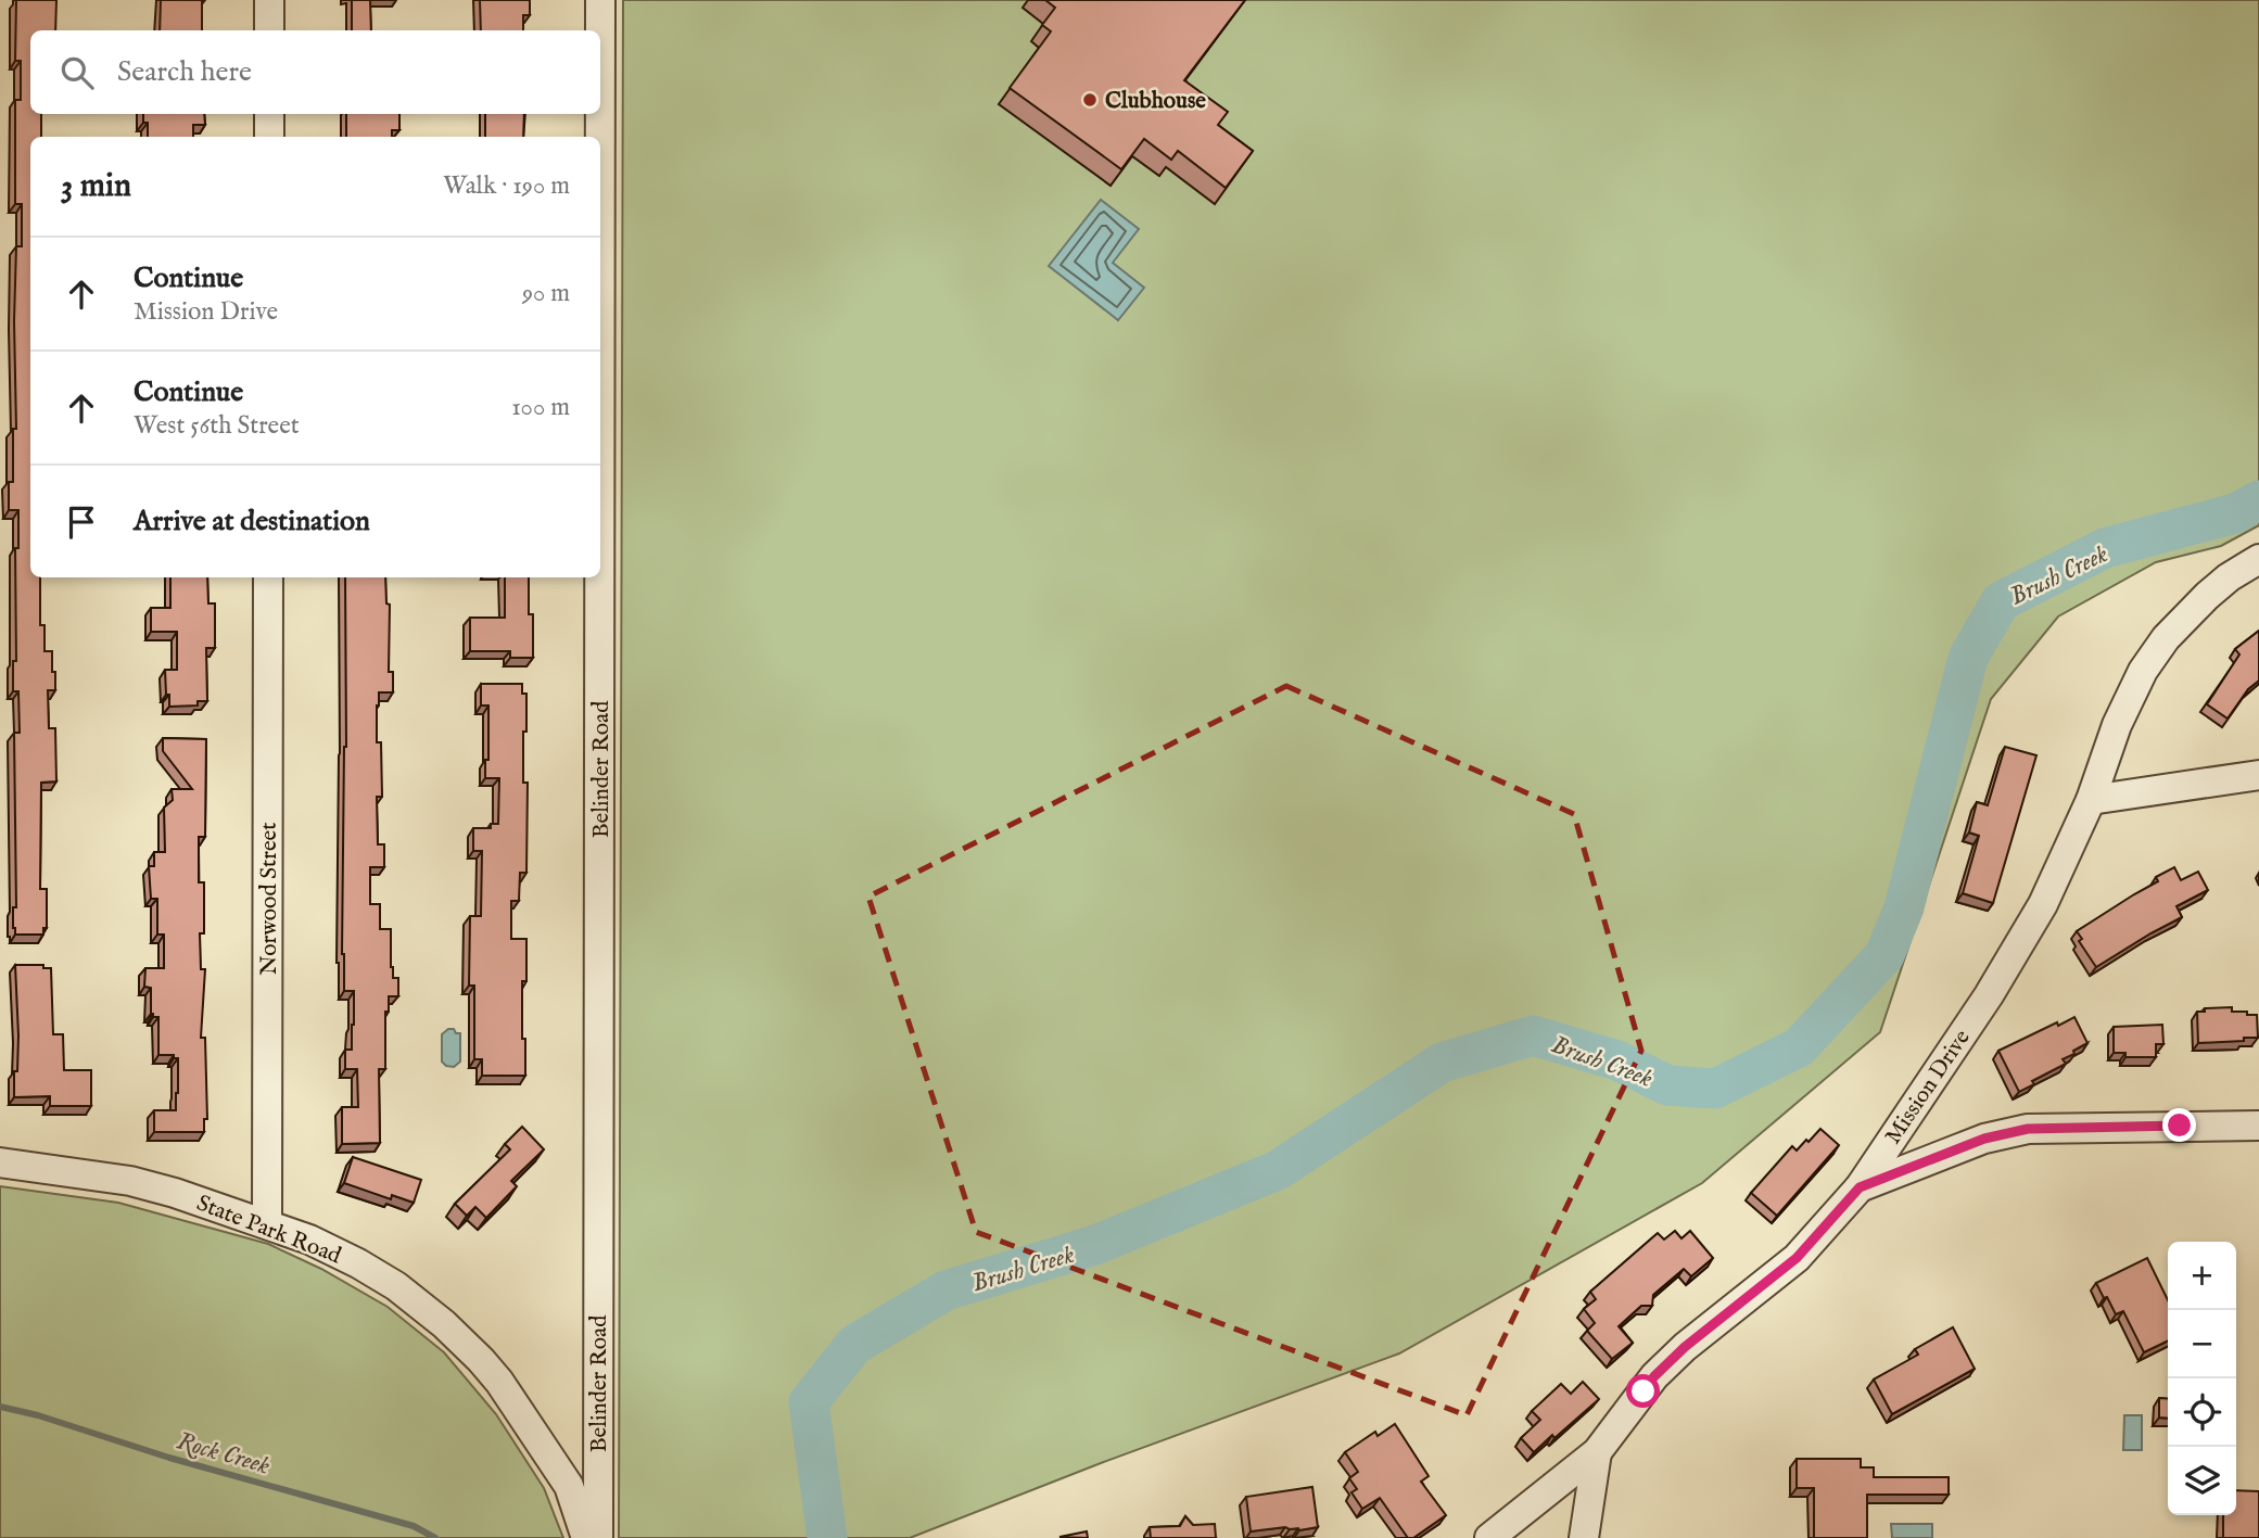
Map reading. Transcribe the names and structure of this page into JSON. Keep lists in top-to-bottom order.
{
  "streets": {
    "street": [
      "Belinder Road",
      "Norwood Street",
      "Mission Drive",
      "State Park Road"
    ]
  },
  "crossings": [
    ["Norwood Street", "State Park Road"]
  ],
  "water": ["Brush Creek", "Rock Creek"],
  "places": ["Clubhouse"],
  "page": {
    "search": "Search here",
    "heading": ["3 min", "Walk · 190 m"],
    "list": [
      ["Continue", "Mission Drive", "90 m"],
      ["Continue", "West 56th Street", "100 m"],
      "Arrive at destination"
    ],
    "map_buttons": ["+", "−"]
  }
}
